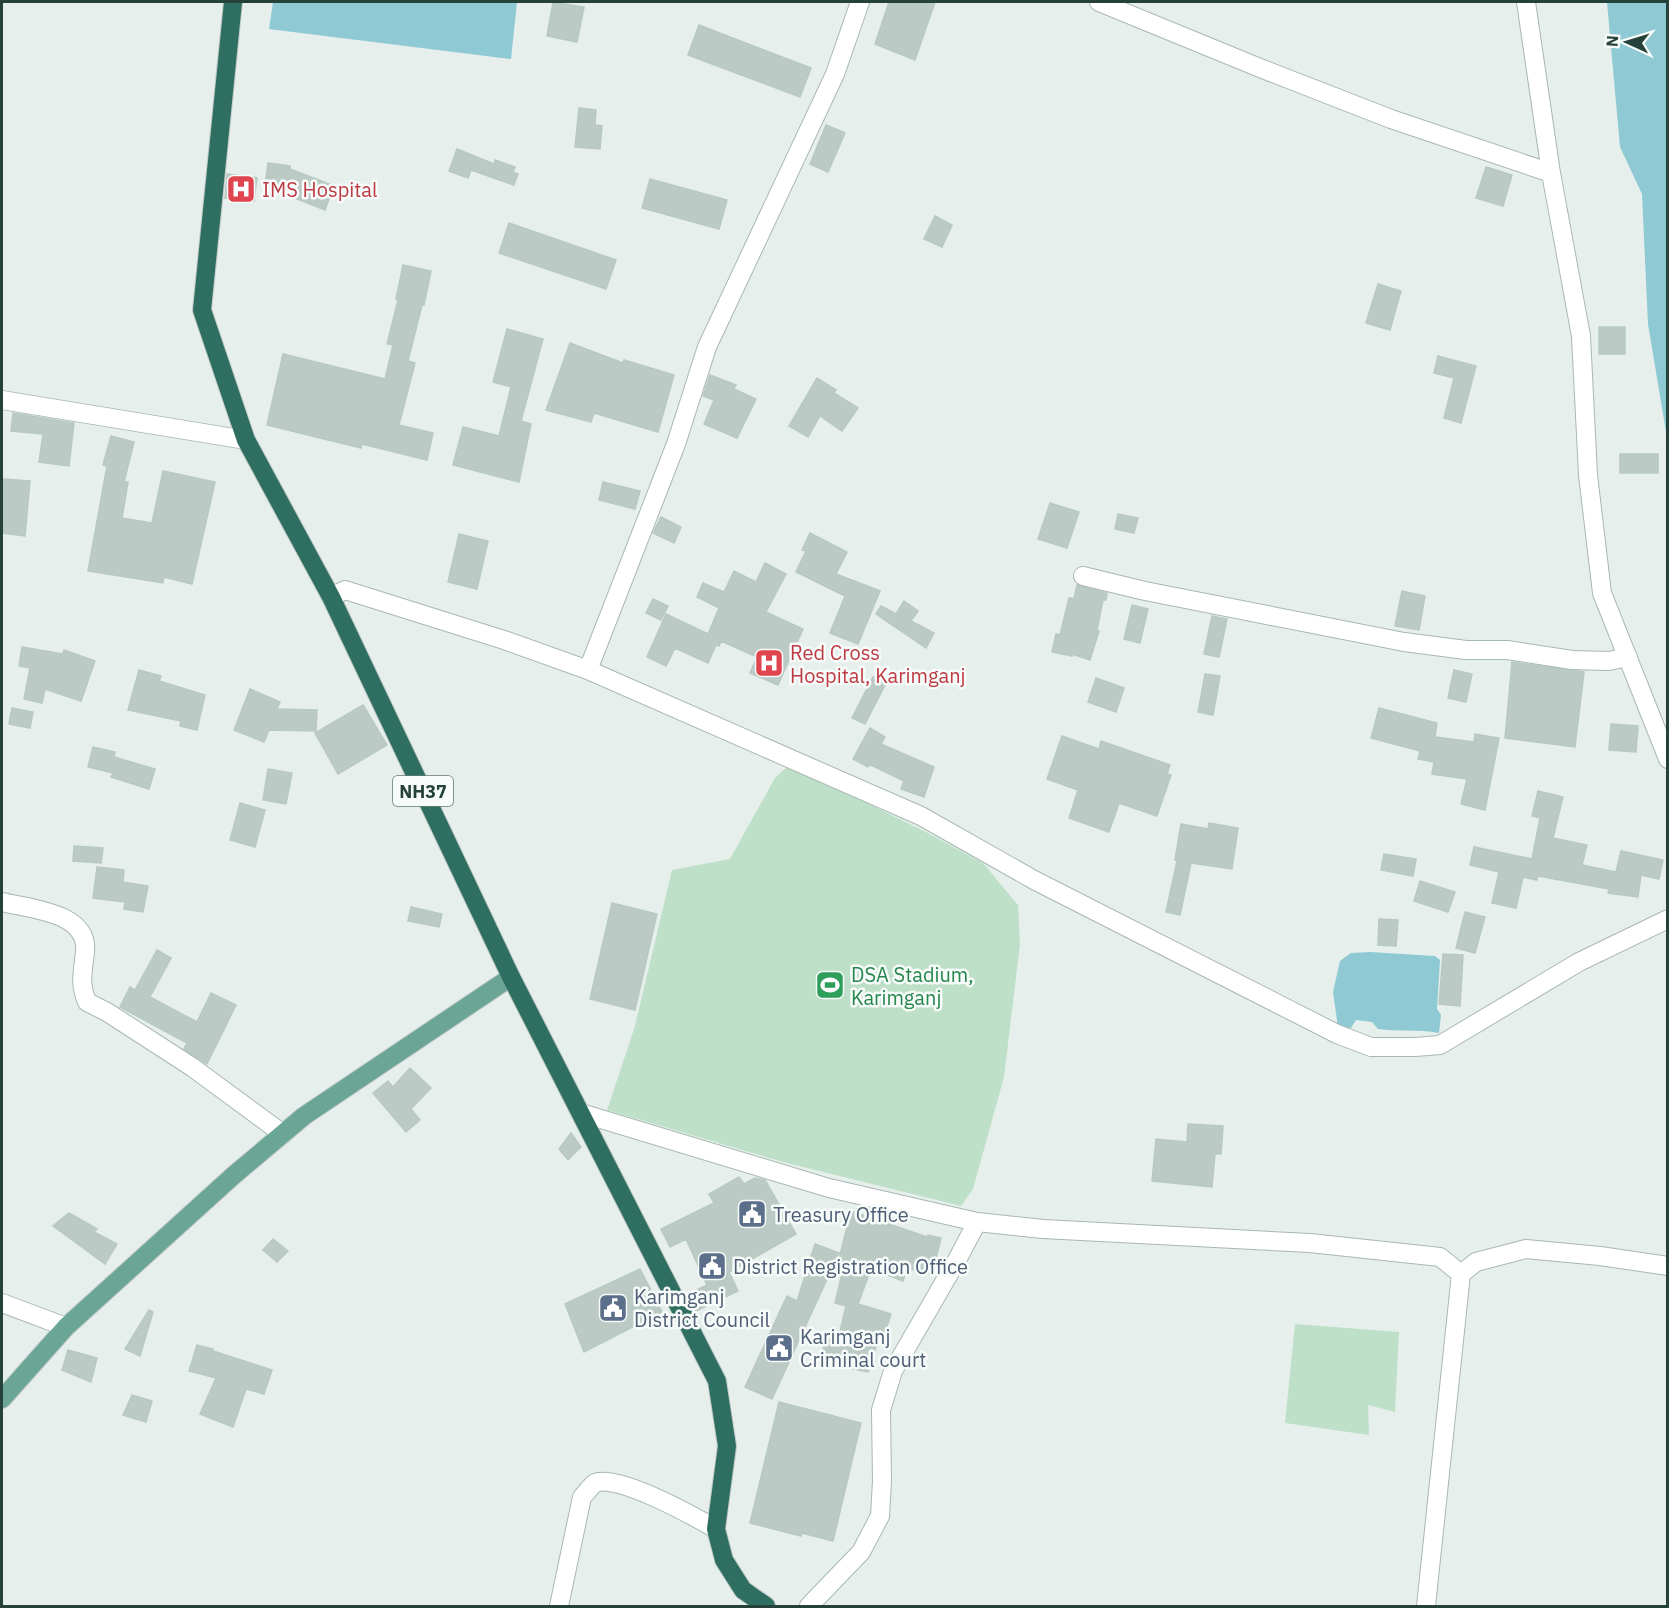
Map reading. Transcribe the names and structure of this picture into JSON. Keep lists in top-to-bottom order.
{
  "streets": {
    "highway": ["NH37"]
  },
  "places": {
    "hospital": ["IMS Hospital", "Red Cross Hospital, Karimganj"],
    "sports": ["DSA Stadium, Karimganj"],
    "public building": [
      "Treasury Office",
      "District Registration Office",
      "Karimganj District Council",
      "Karimganj Criminal court"
    ]
  },
  "north": "left"
}
